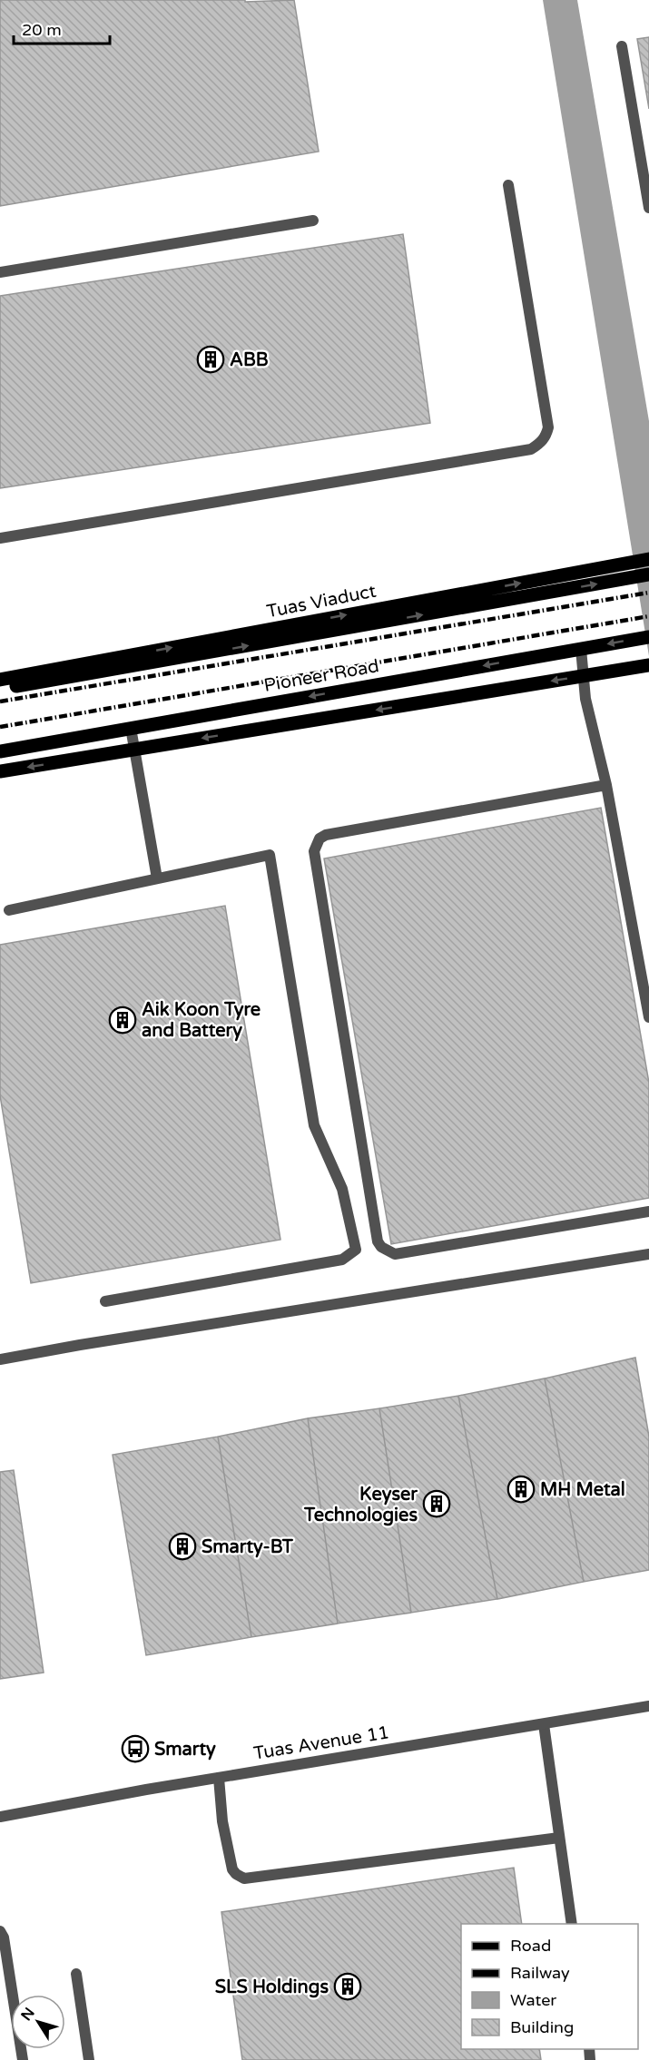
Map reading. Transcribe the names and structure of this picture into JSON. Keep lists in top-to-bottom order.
{
  "streets": {
    "main road": ["Tuas Viaduct", "Pioneer Road"],
    "street": ["Tuas Avenue 11"]
  },
  "places": {
    "building": [
      "ABB",
      "Aik Koon Tyre and Battery",
      "MH Metal",
      "Keyser Technologies",
      "Smarty-BT",
      "SLS Holdings"
    ],
    "bus stop": ["Smarty"]
  },
  "legend": [
    "Road",
    "Railway",
    "Water",
    "Building"
  ],
  "scale_bar": "20 m",
  "north": "top left"
}
